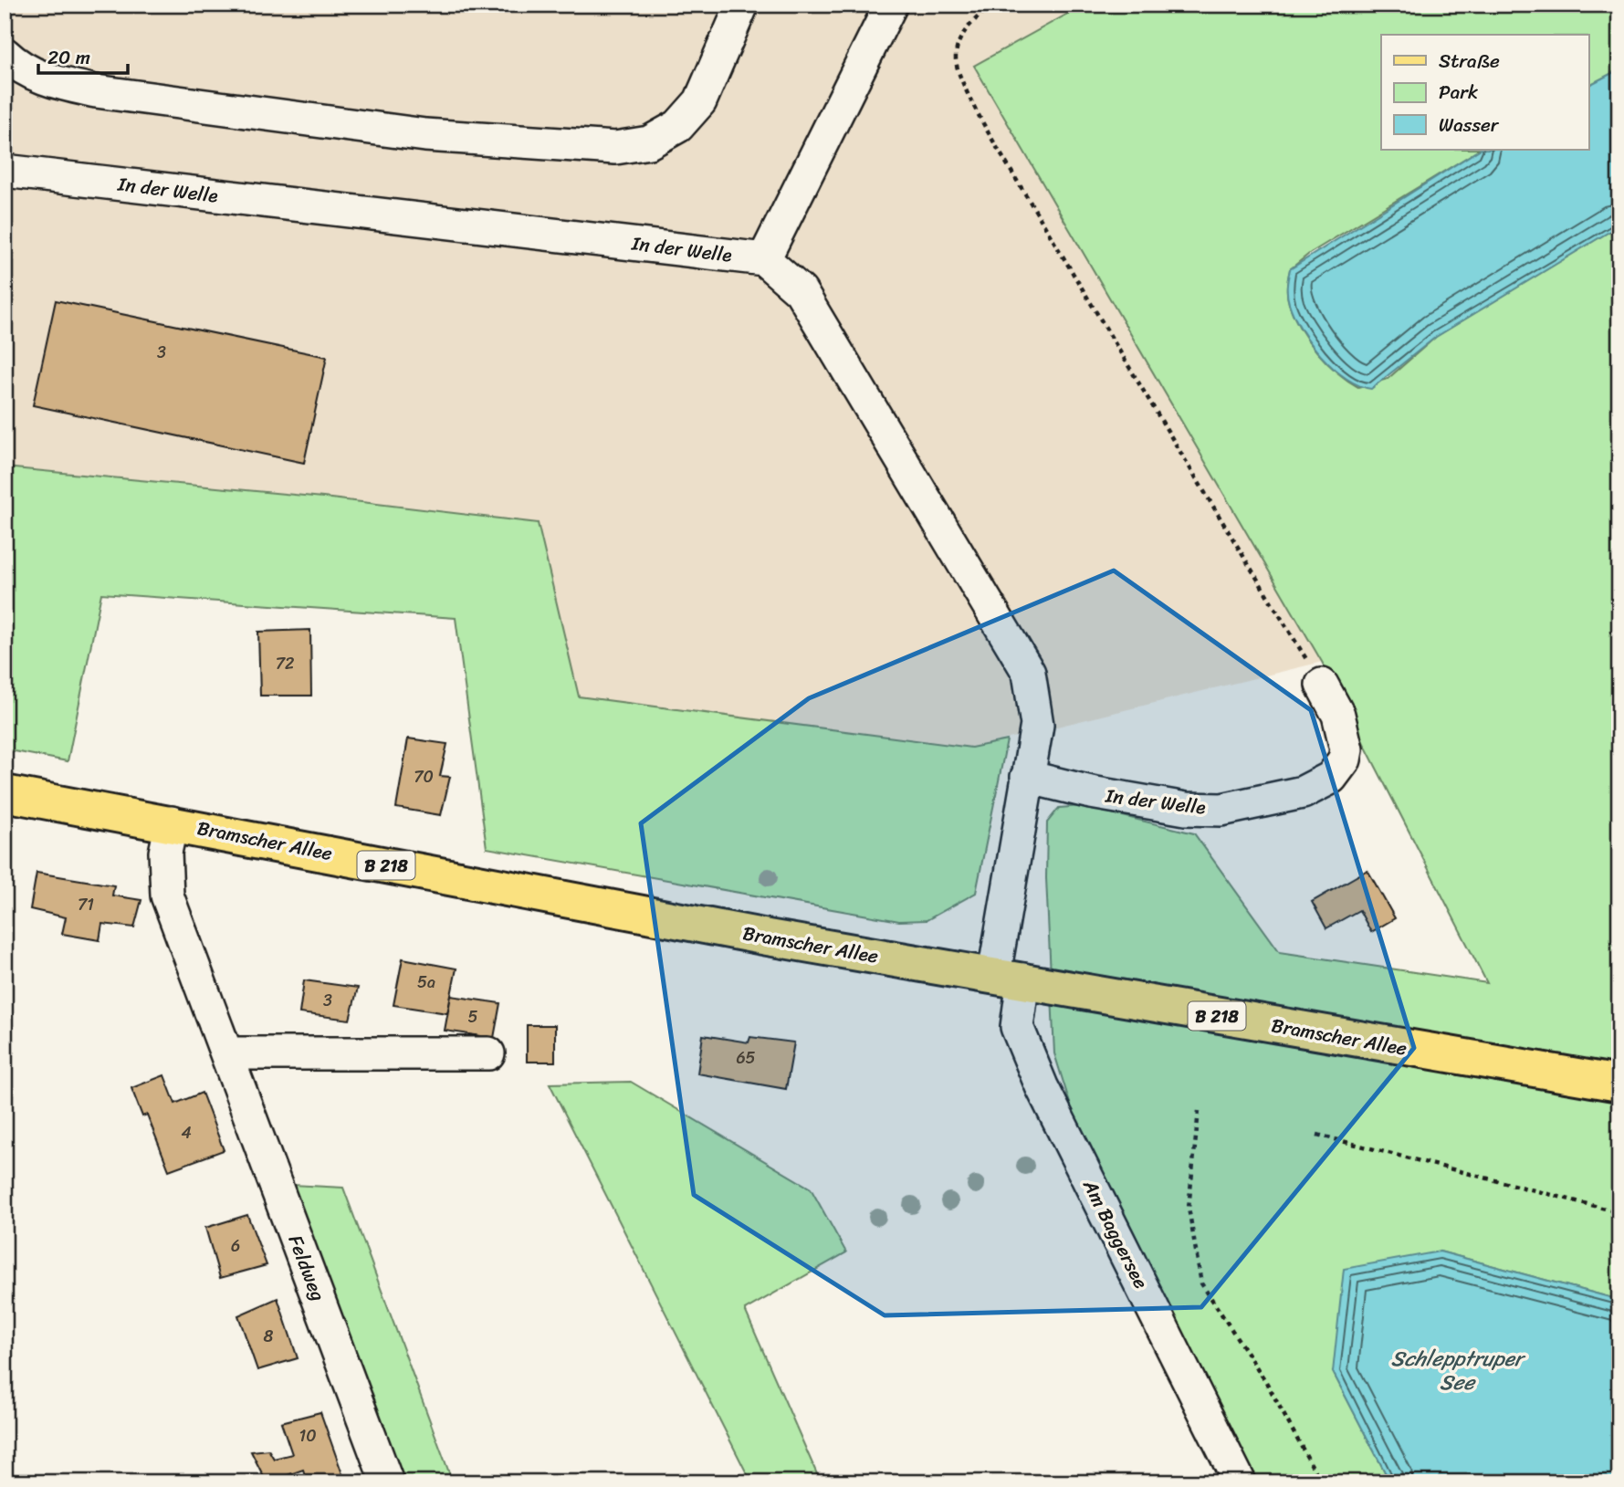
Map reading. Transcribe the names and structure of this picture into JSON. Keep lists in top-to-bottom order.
{
  "streets": {
    "main road": ["Bramscher Allee", "B 218"],
    "street": ["In der Welle", "Am Baggersee", "Feldweg"]
  },
  "crossings": [
    ["Bramscher Allee", "Am Baggersee"],
    ["Bramscher Allee", "Feldweg"]
  ],
  "water": ["Schlepptruper See"],
  "house_numbers": [
    "3",
    "72",
    "70",
    "71",
    "5a",
    "3",
    "5",
    "65",
    "4",
    "6",
    "8",
    "10"
  ],
  "legend": ["Straße", "Park", "Wasser"],
  "scale_bar": "20 m"
}
